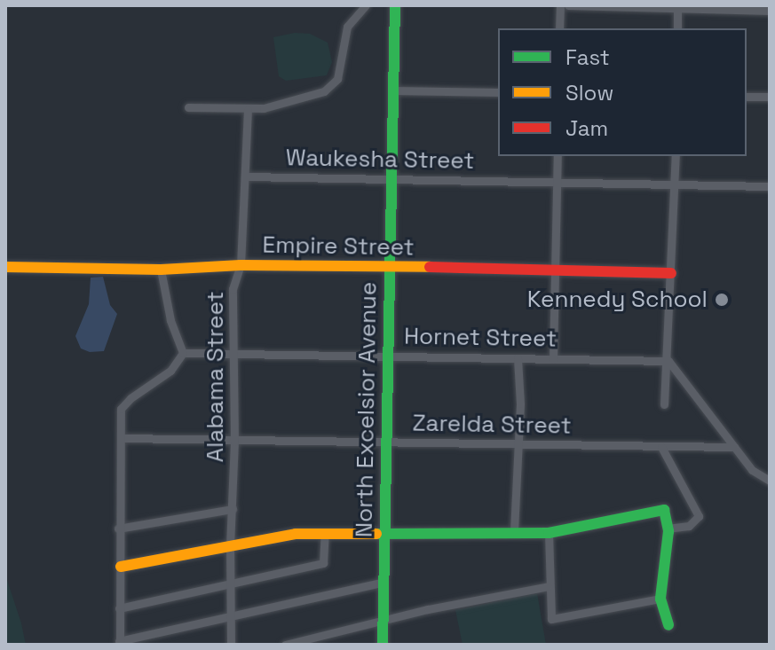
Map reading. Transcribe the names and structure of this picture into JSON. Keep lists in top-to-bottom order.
{
  "streets": {
    "street": [
      "Waukesha Street",
      "Empire Street",
      "Hornet Street",
      "Alabama Street",
      "North Excelsior Avenue",
      "Zarelda Street"
    ]
  },
  "crossings": [
    ["Waukesha Street", "Alabama Street"],
    ["Waukesha Street", "North Excelsior Avenue"],
    ["Empire Street", "Alabama Street"],
    ["Empire Street", "North Excelsior Avenue"],
    ["Hornet Street", "Alabama Street"],
    ["Hornet Street", "North Excelsior Avenue"],
    ["Alabama Street", "Zarelda Street"],
    ["North Excelsior Avenue", "Zarelda Street"]
  ],
  "places": ["Kennedy School"],
  "legend": ["Fast", "Slow", "Jam"]
}
